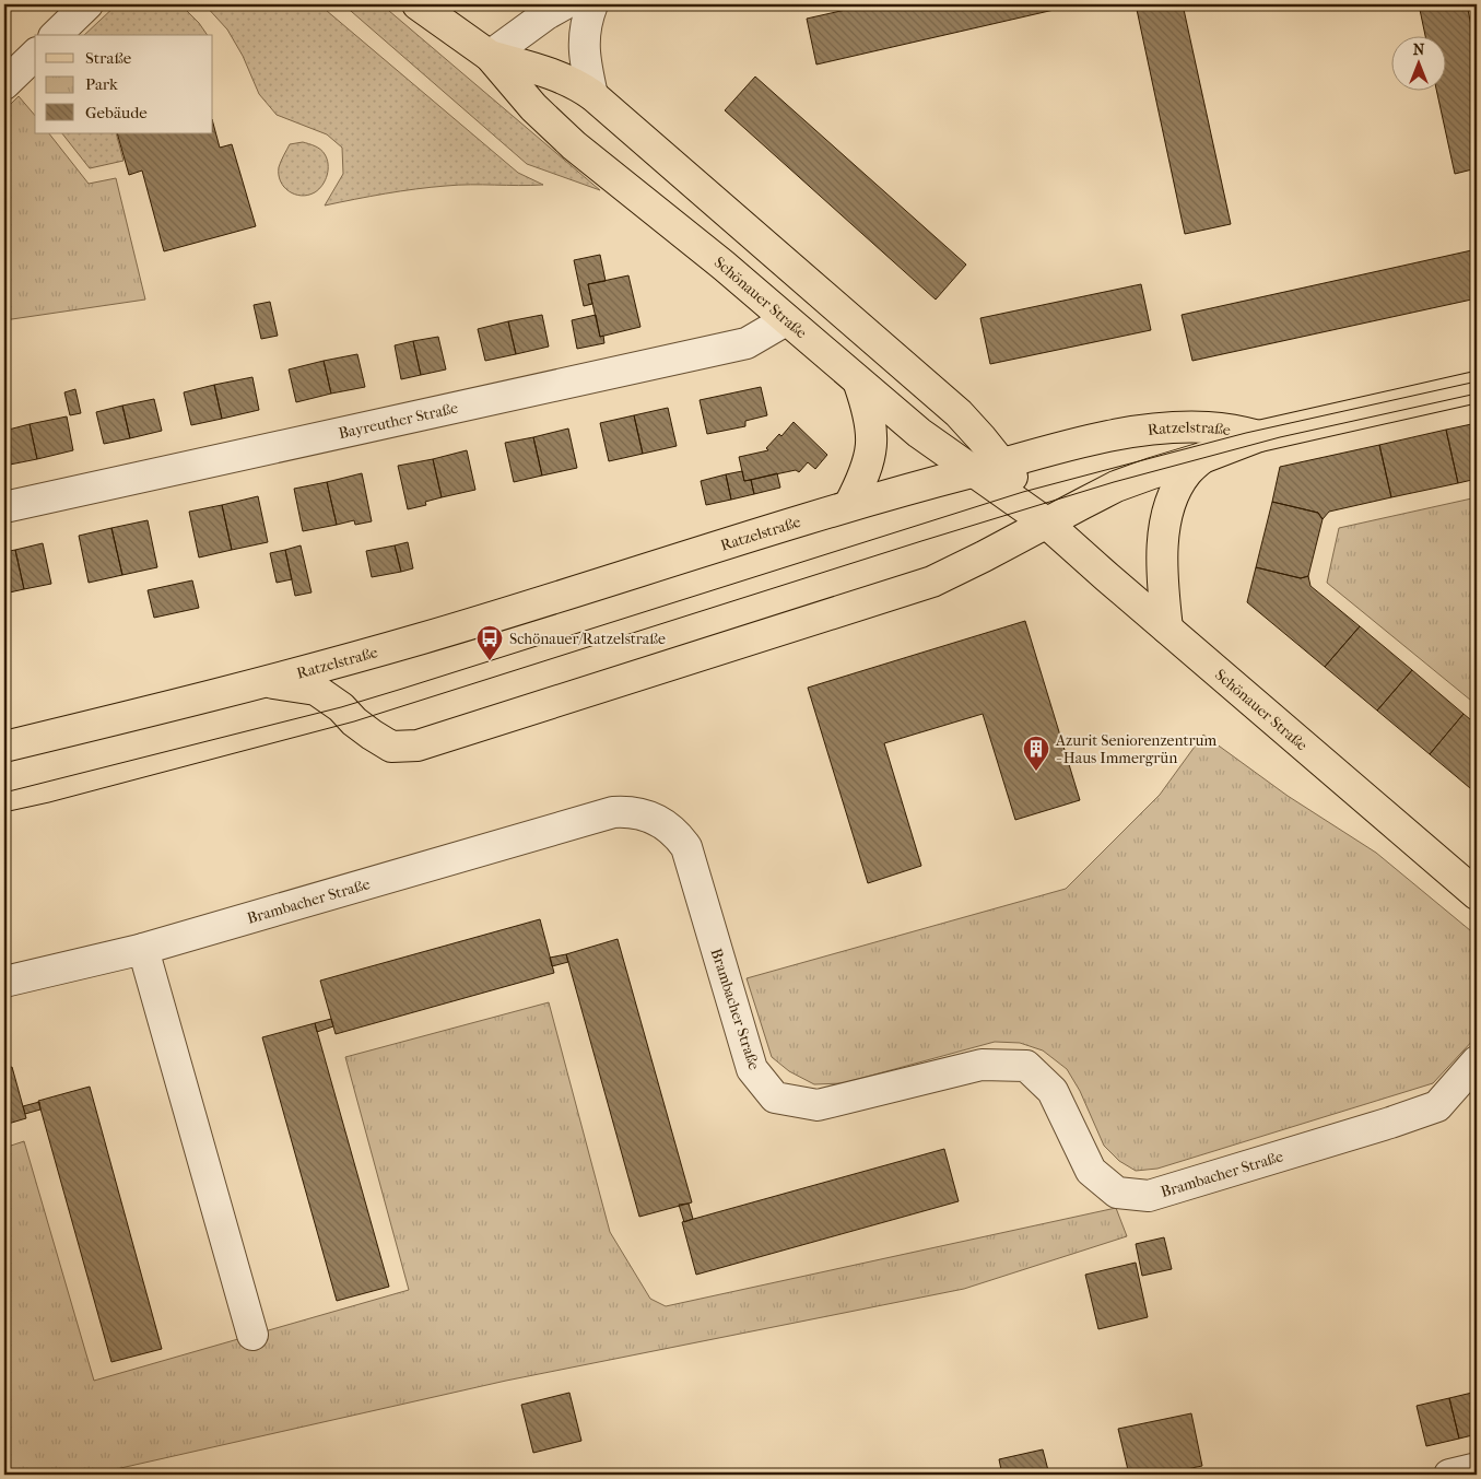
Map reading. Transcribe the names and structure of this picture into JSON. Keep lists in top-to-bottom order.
{
  "streets": {
    "main road": ["Schönauer Straße", "Ratzelstraße"],
    "street": ["Bayreuther Straße", "Brambacher Straße"]
  },
  "crossings": [
    ["Schönauer Straße", "Bayreuther Straße"],
    ["Schönauer Straße", "Ratzelstraße"]
  ],
  "places": {
    "bus stop": ["Schönauer/Ratzelstraße"],
    "building": ["Azurit Seniorenzentrum - Haus Immergrün"]
  },
  "legend": ["Straße", "Park", "Gebäude"],
  "north": "top"
}
